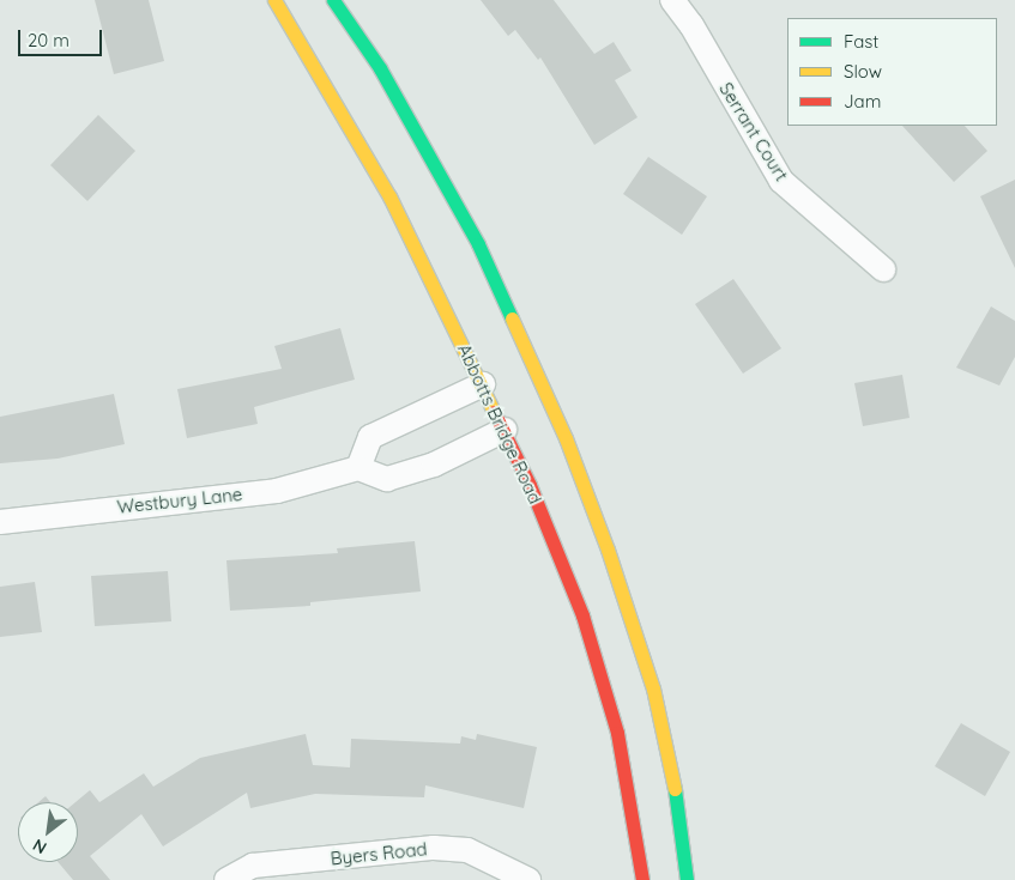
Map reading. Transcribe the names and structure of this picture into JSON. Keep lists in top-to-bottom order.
{
  "streets": {
    "main road": ["Abbotts Bridge Road"],
    "street": ["Serrant Court", "Westbury Lane", "Byers Road"]
  },
  "legend": ["Fast", "Slow", "Jam"],
  "scale_bar": "20 m",
  "north": "bottom left"
}
